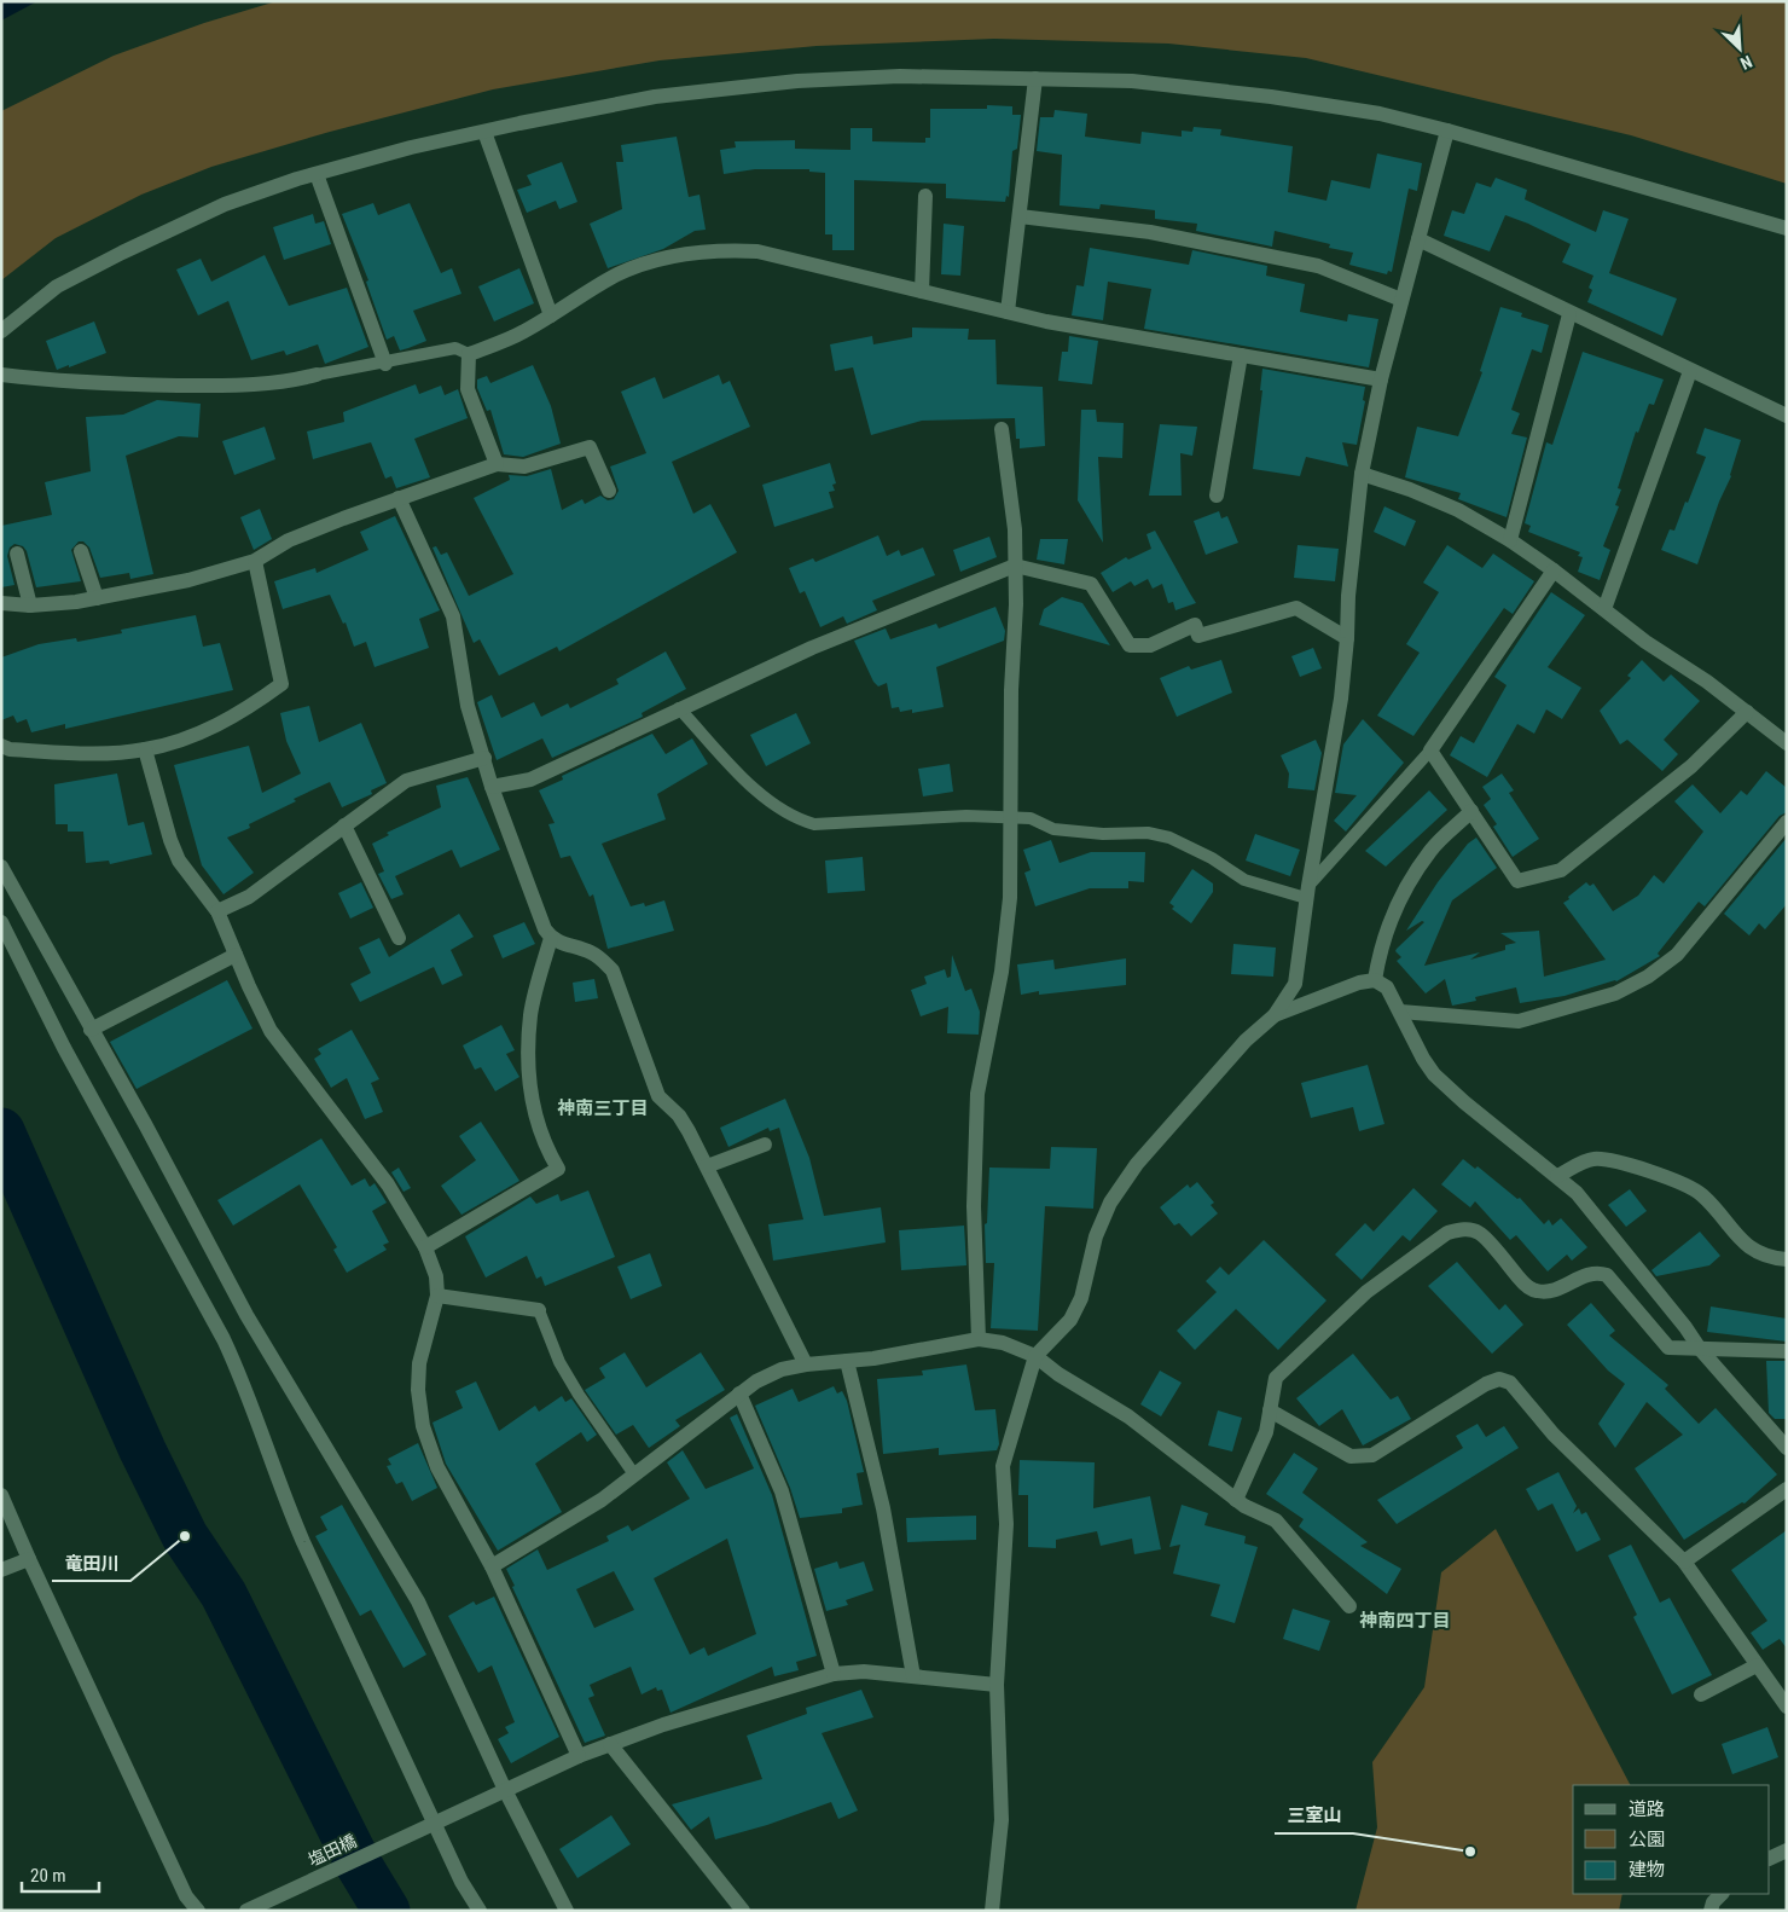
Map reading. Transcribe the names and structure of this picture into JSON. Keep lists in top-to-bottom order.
{
  "streets": {
    "street": ["塩田橋"]
  },
  "districts": ["神南三丁目", "神南四丁目"],
  "places": ["竜田川", "三室山"],
  "legend": ["道路", "公園", "建物"],
  "scale_bar": "20 m",
  "north": "bottom right"
}
